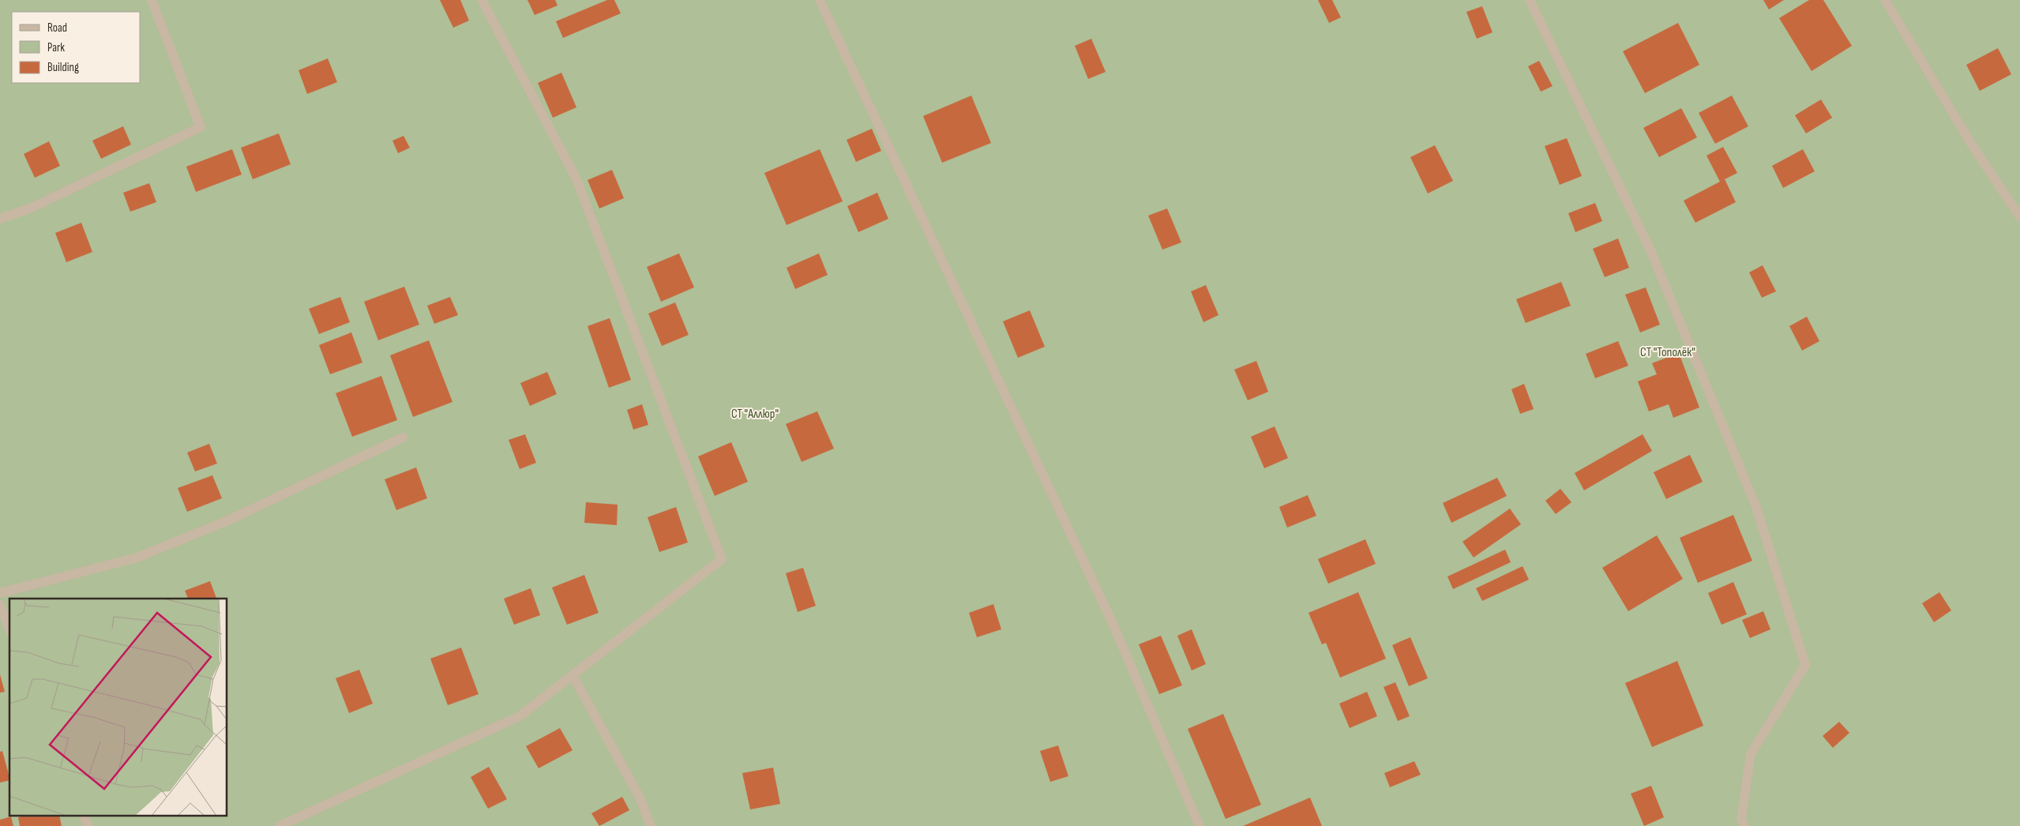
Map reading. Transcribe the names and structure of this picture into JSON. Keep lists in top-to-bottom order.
{
  "parks": ["СТ \"Тополёк\"", "СТ \"Аллюр\""],
  "legend": ["Road", "Park", "Building"]
}
